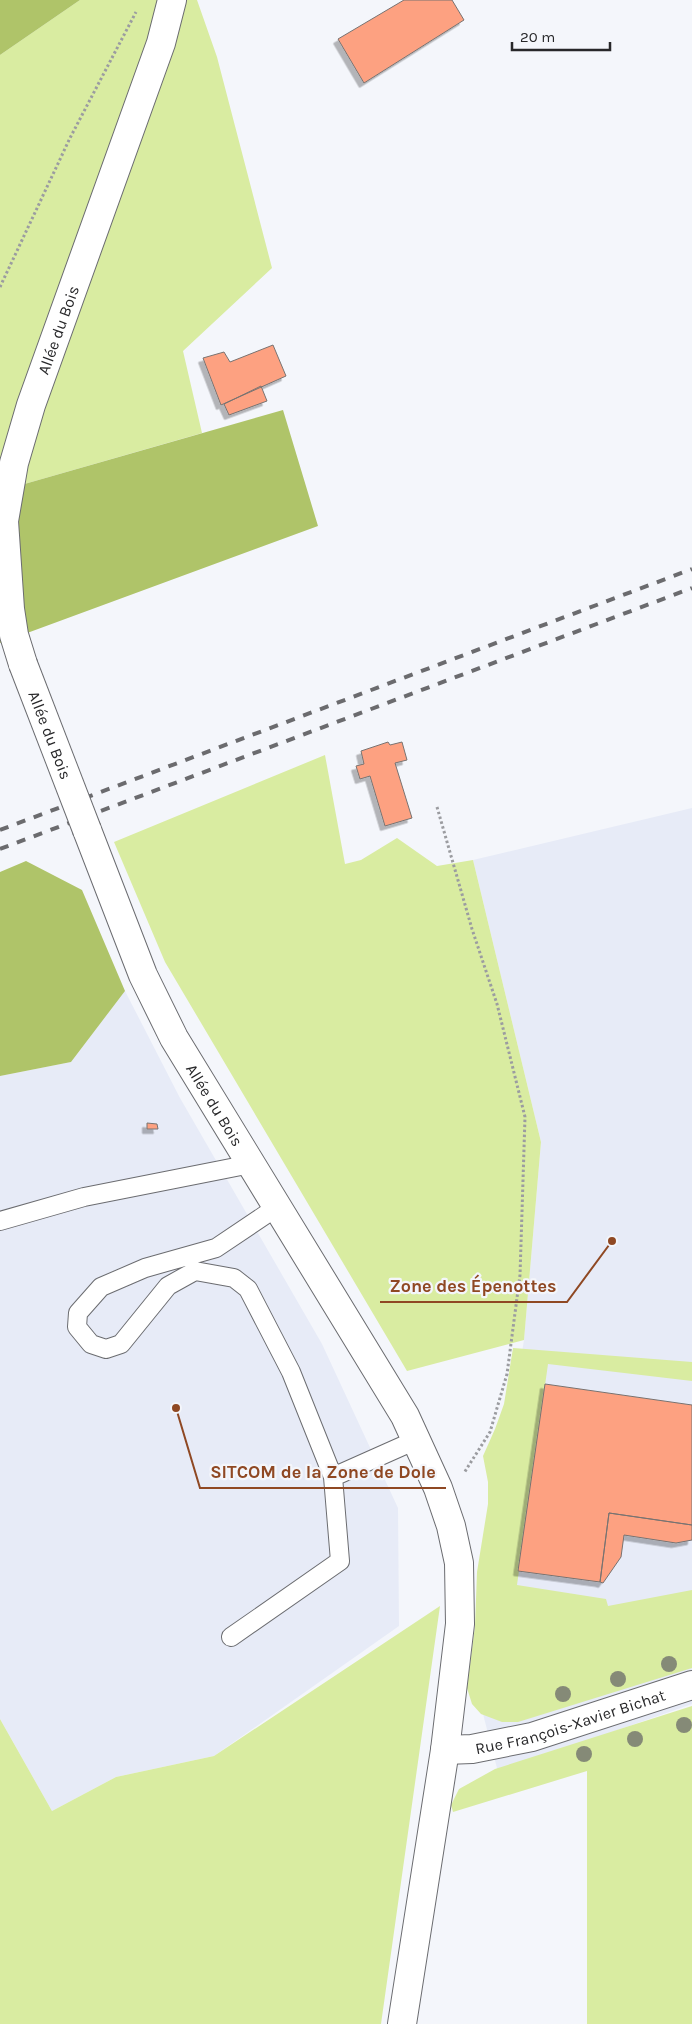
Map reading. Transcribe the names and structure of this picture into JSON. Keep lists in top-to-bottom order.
{
  "streets": {
    "street": ["Allée du Bois", "Rue François-Xavier Bichat"]
  },
  "crossings": [
    ["Allée du Bois", "Rue François-Xavier Bichat"]
  ],
  "places": ["Zone des Épenottes", "SITCOM de la Zone de Dole"],
  "scale_bar": "20 m"
}
